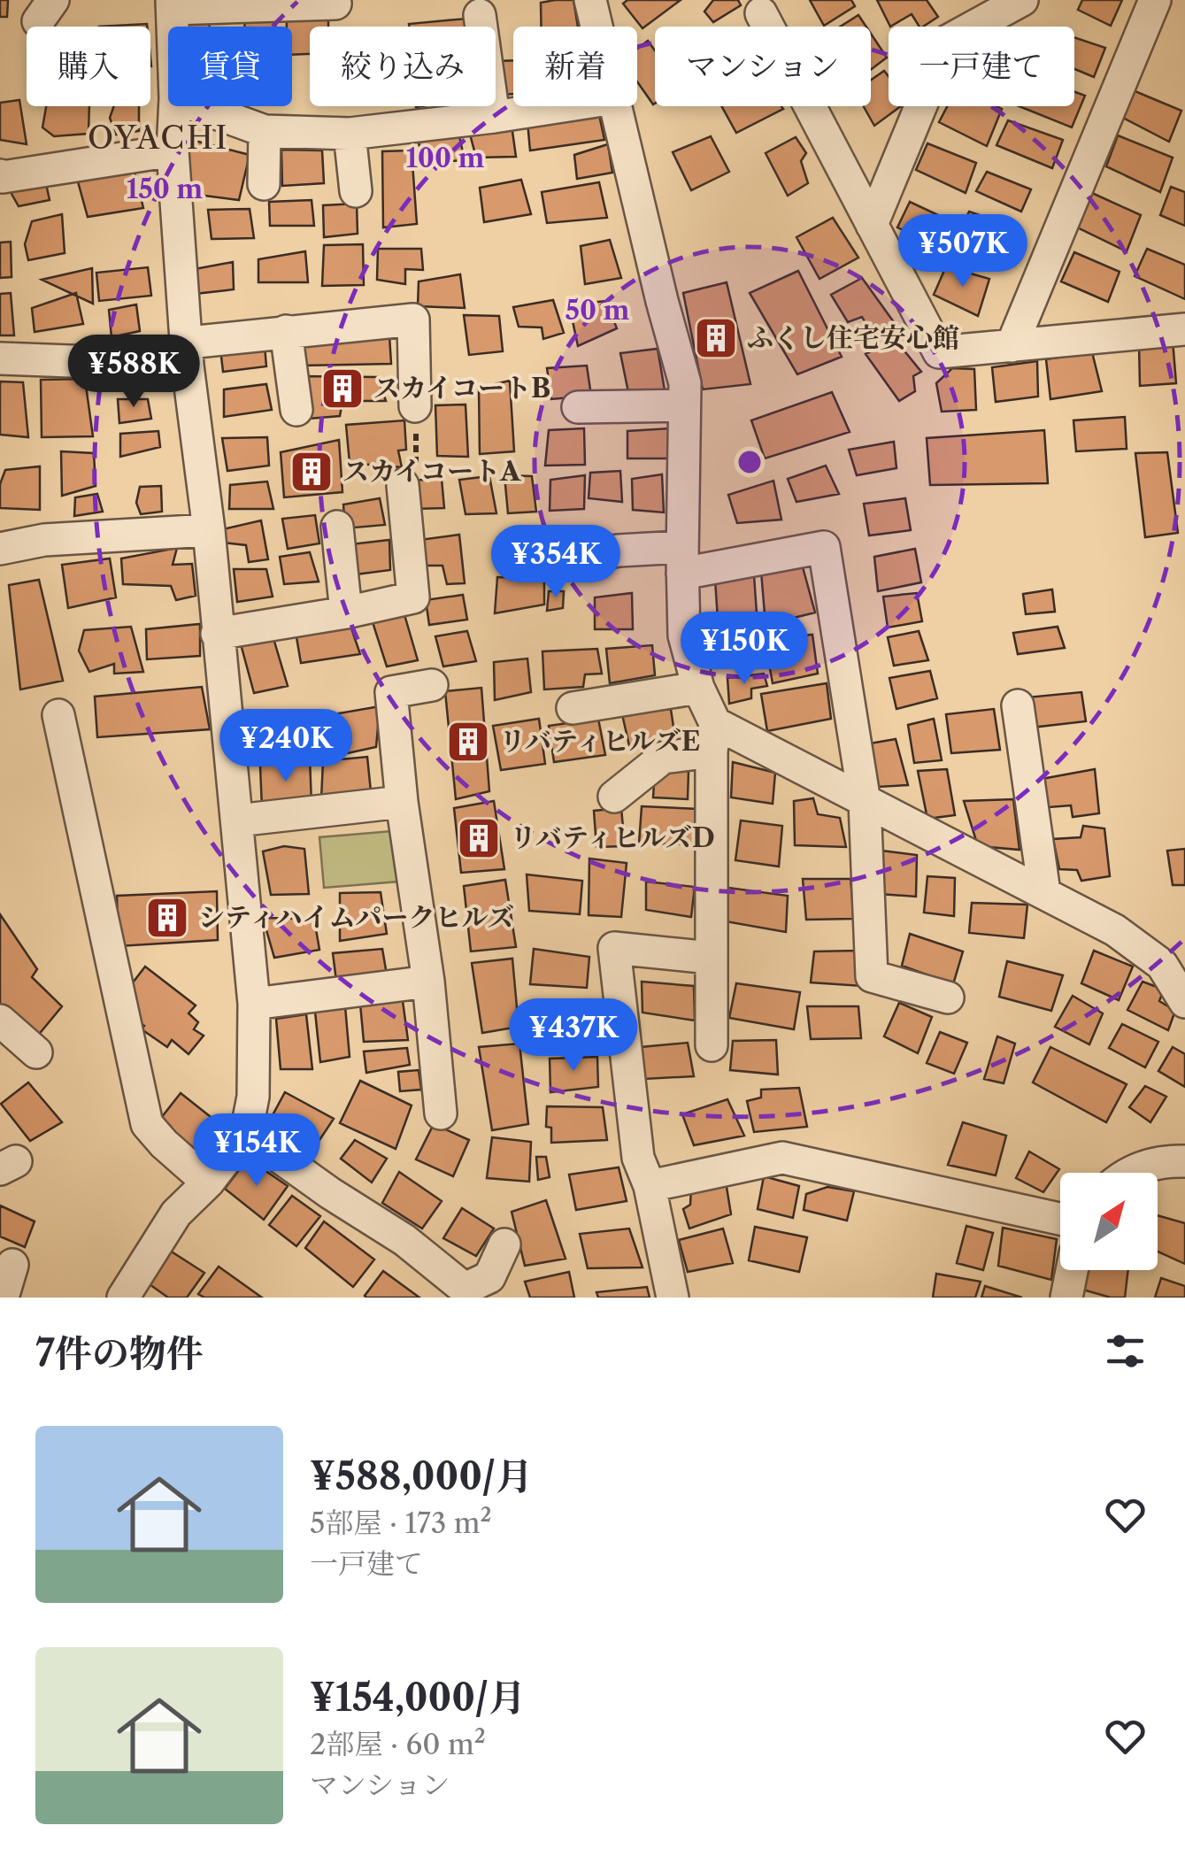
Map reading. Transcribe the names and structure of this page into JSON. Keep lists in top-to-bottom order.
{
  "districts": ["OYACHI"],
  "places": {
    "building": [
      "ふくし住宅安心館",
      "スカイコートB",
      "スカイコートA",
      "リバティヒルズE",
      "リバティヒルズD",
      "シティハイムパークヒルズ"
    ]
  },
  "north": "top right",
  "page": {
    "chip": [
      "購入",
      "賃貸",
      "絞り込み",
      "新着",
      "マンション",
      "一戸建て"
    ],
    "price": [
      "¥507K",
      "¥588K",
      "¥354K",
      "¥150K",
      "¥240K",
      "¥437K",
      "¥154K"
    ],
    "heading": "7件の物件",
    "list": [
      {
        "name": "¥588,000/月",
        "note": "5部屋 · 173 m² · 一戸建て"
      },
      {
        "name": "¥154,000/月",
        "note": "2部屋 · 60 m² · マンション"
      }
    ]
  },
  "rings": ["100 m", "150 m", "50 m"]
}
